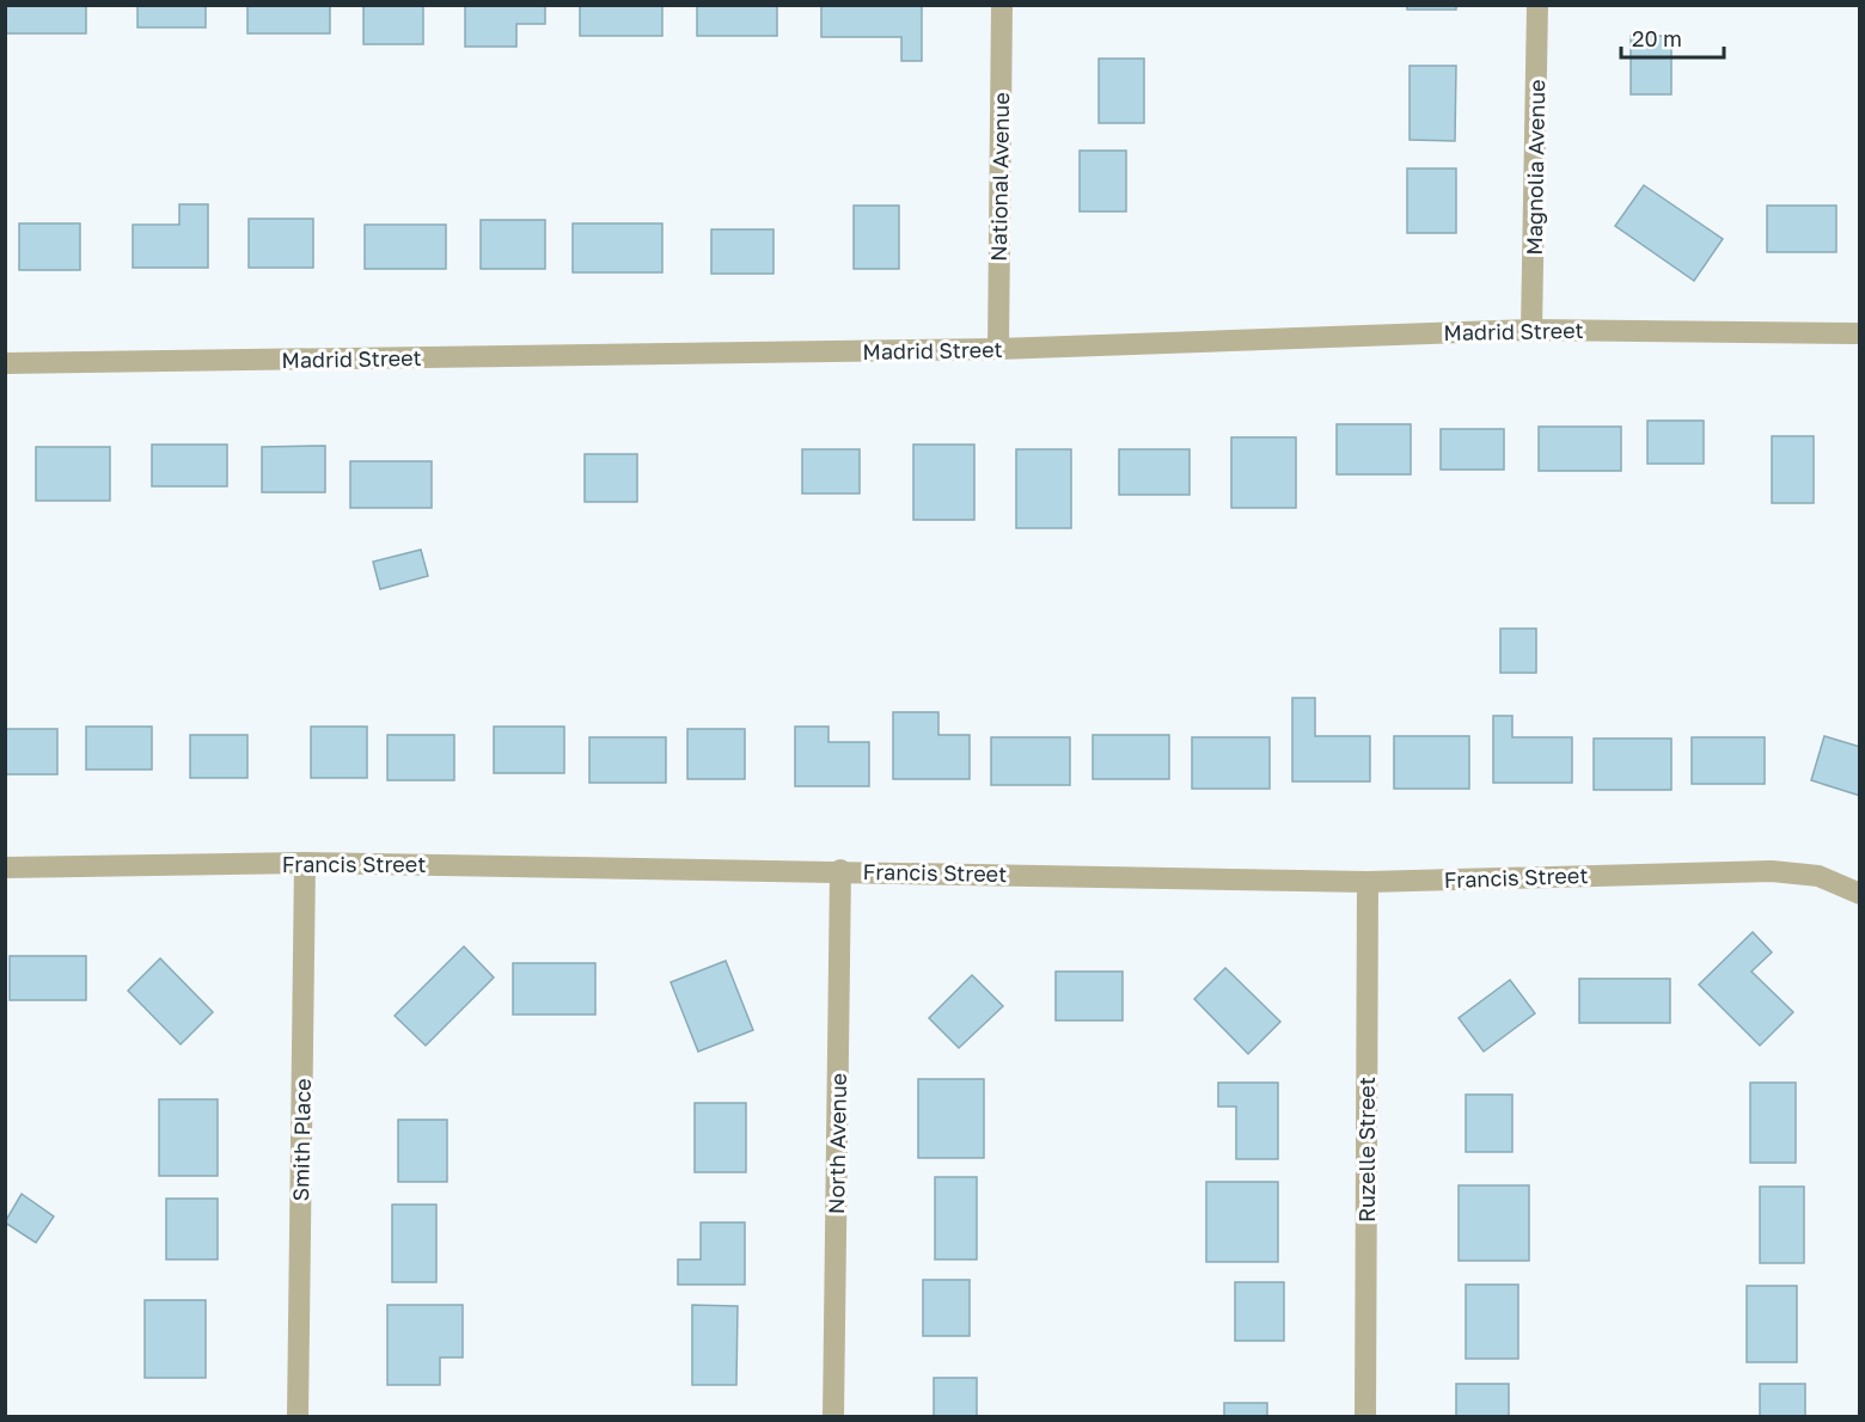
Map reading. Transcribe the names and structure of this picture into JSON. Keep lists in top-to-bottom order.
{
  "streets": {
    "street": [
      "Magnolia Avenue",
      "National Avenue",
      "Madrid Street",
      "Francis Street",
      "Smith Place",
      "North Avenue",
      "Ruzelle Street"
    ]
  },
  "crossings": [
    ["Magnolia Avenue", "Madrid Street"],
    ["National Avenue", "Madrid Street"],
    ["Francis Street", "Smith Place"],
    ["Francis Street", "North Avenue"],
    ["Francis Street", "Ruzelle Street"]
  ],
  "scale_bar": "20 m"
}
